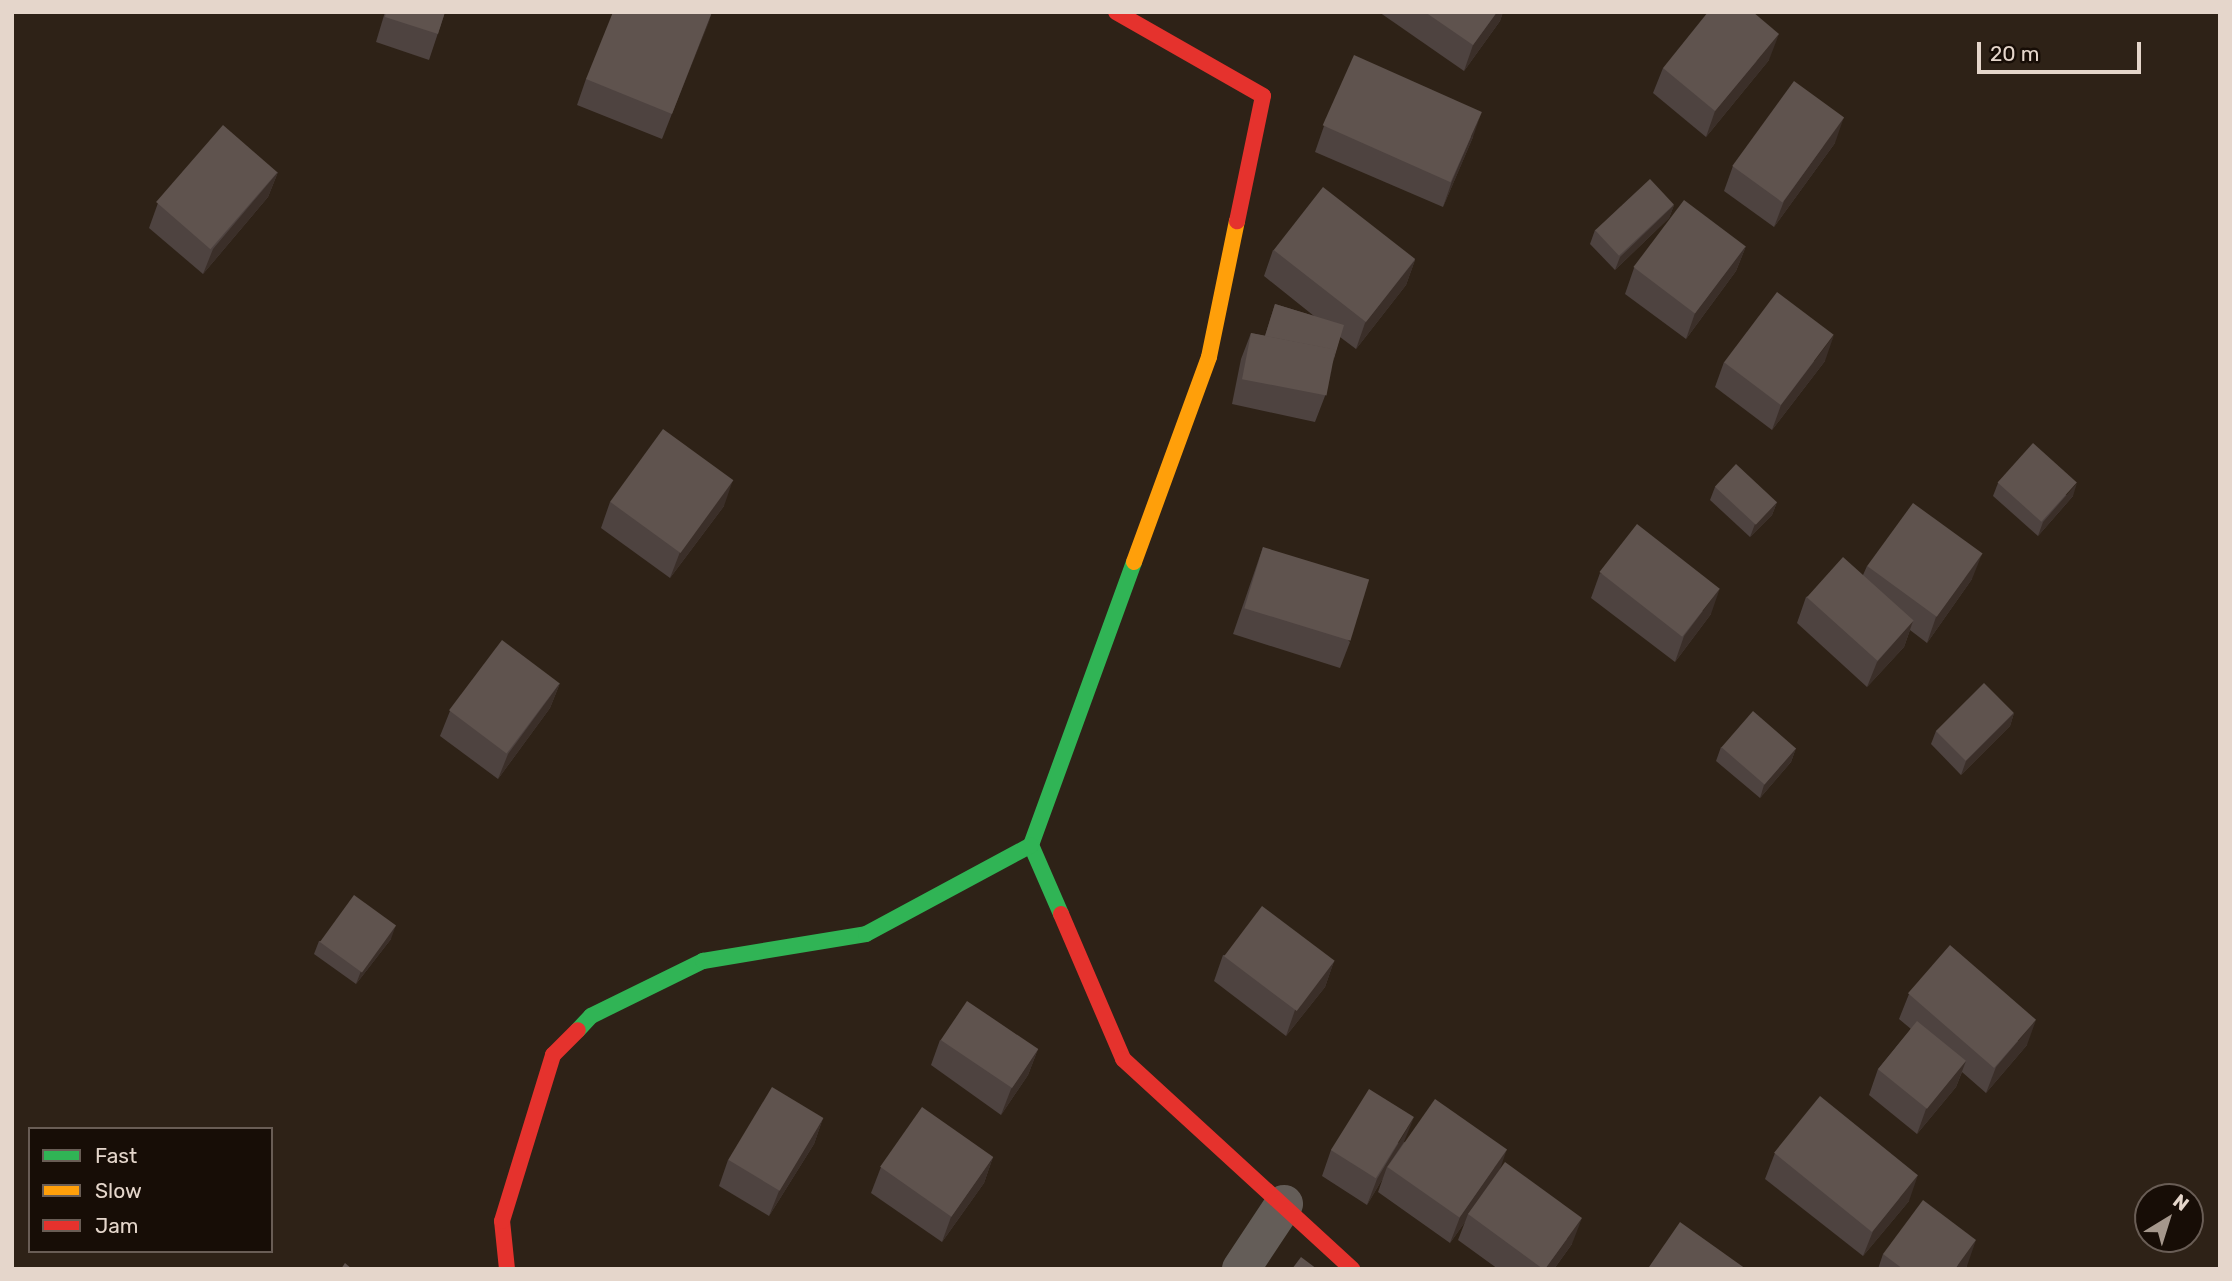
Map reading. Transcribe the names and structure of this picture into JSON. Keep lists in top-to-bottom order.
{
  "legend": ["Fast", "Slow", "Jam"],
  "scale_bar": "20 m",
  "north": "top right"
}
